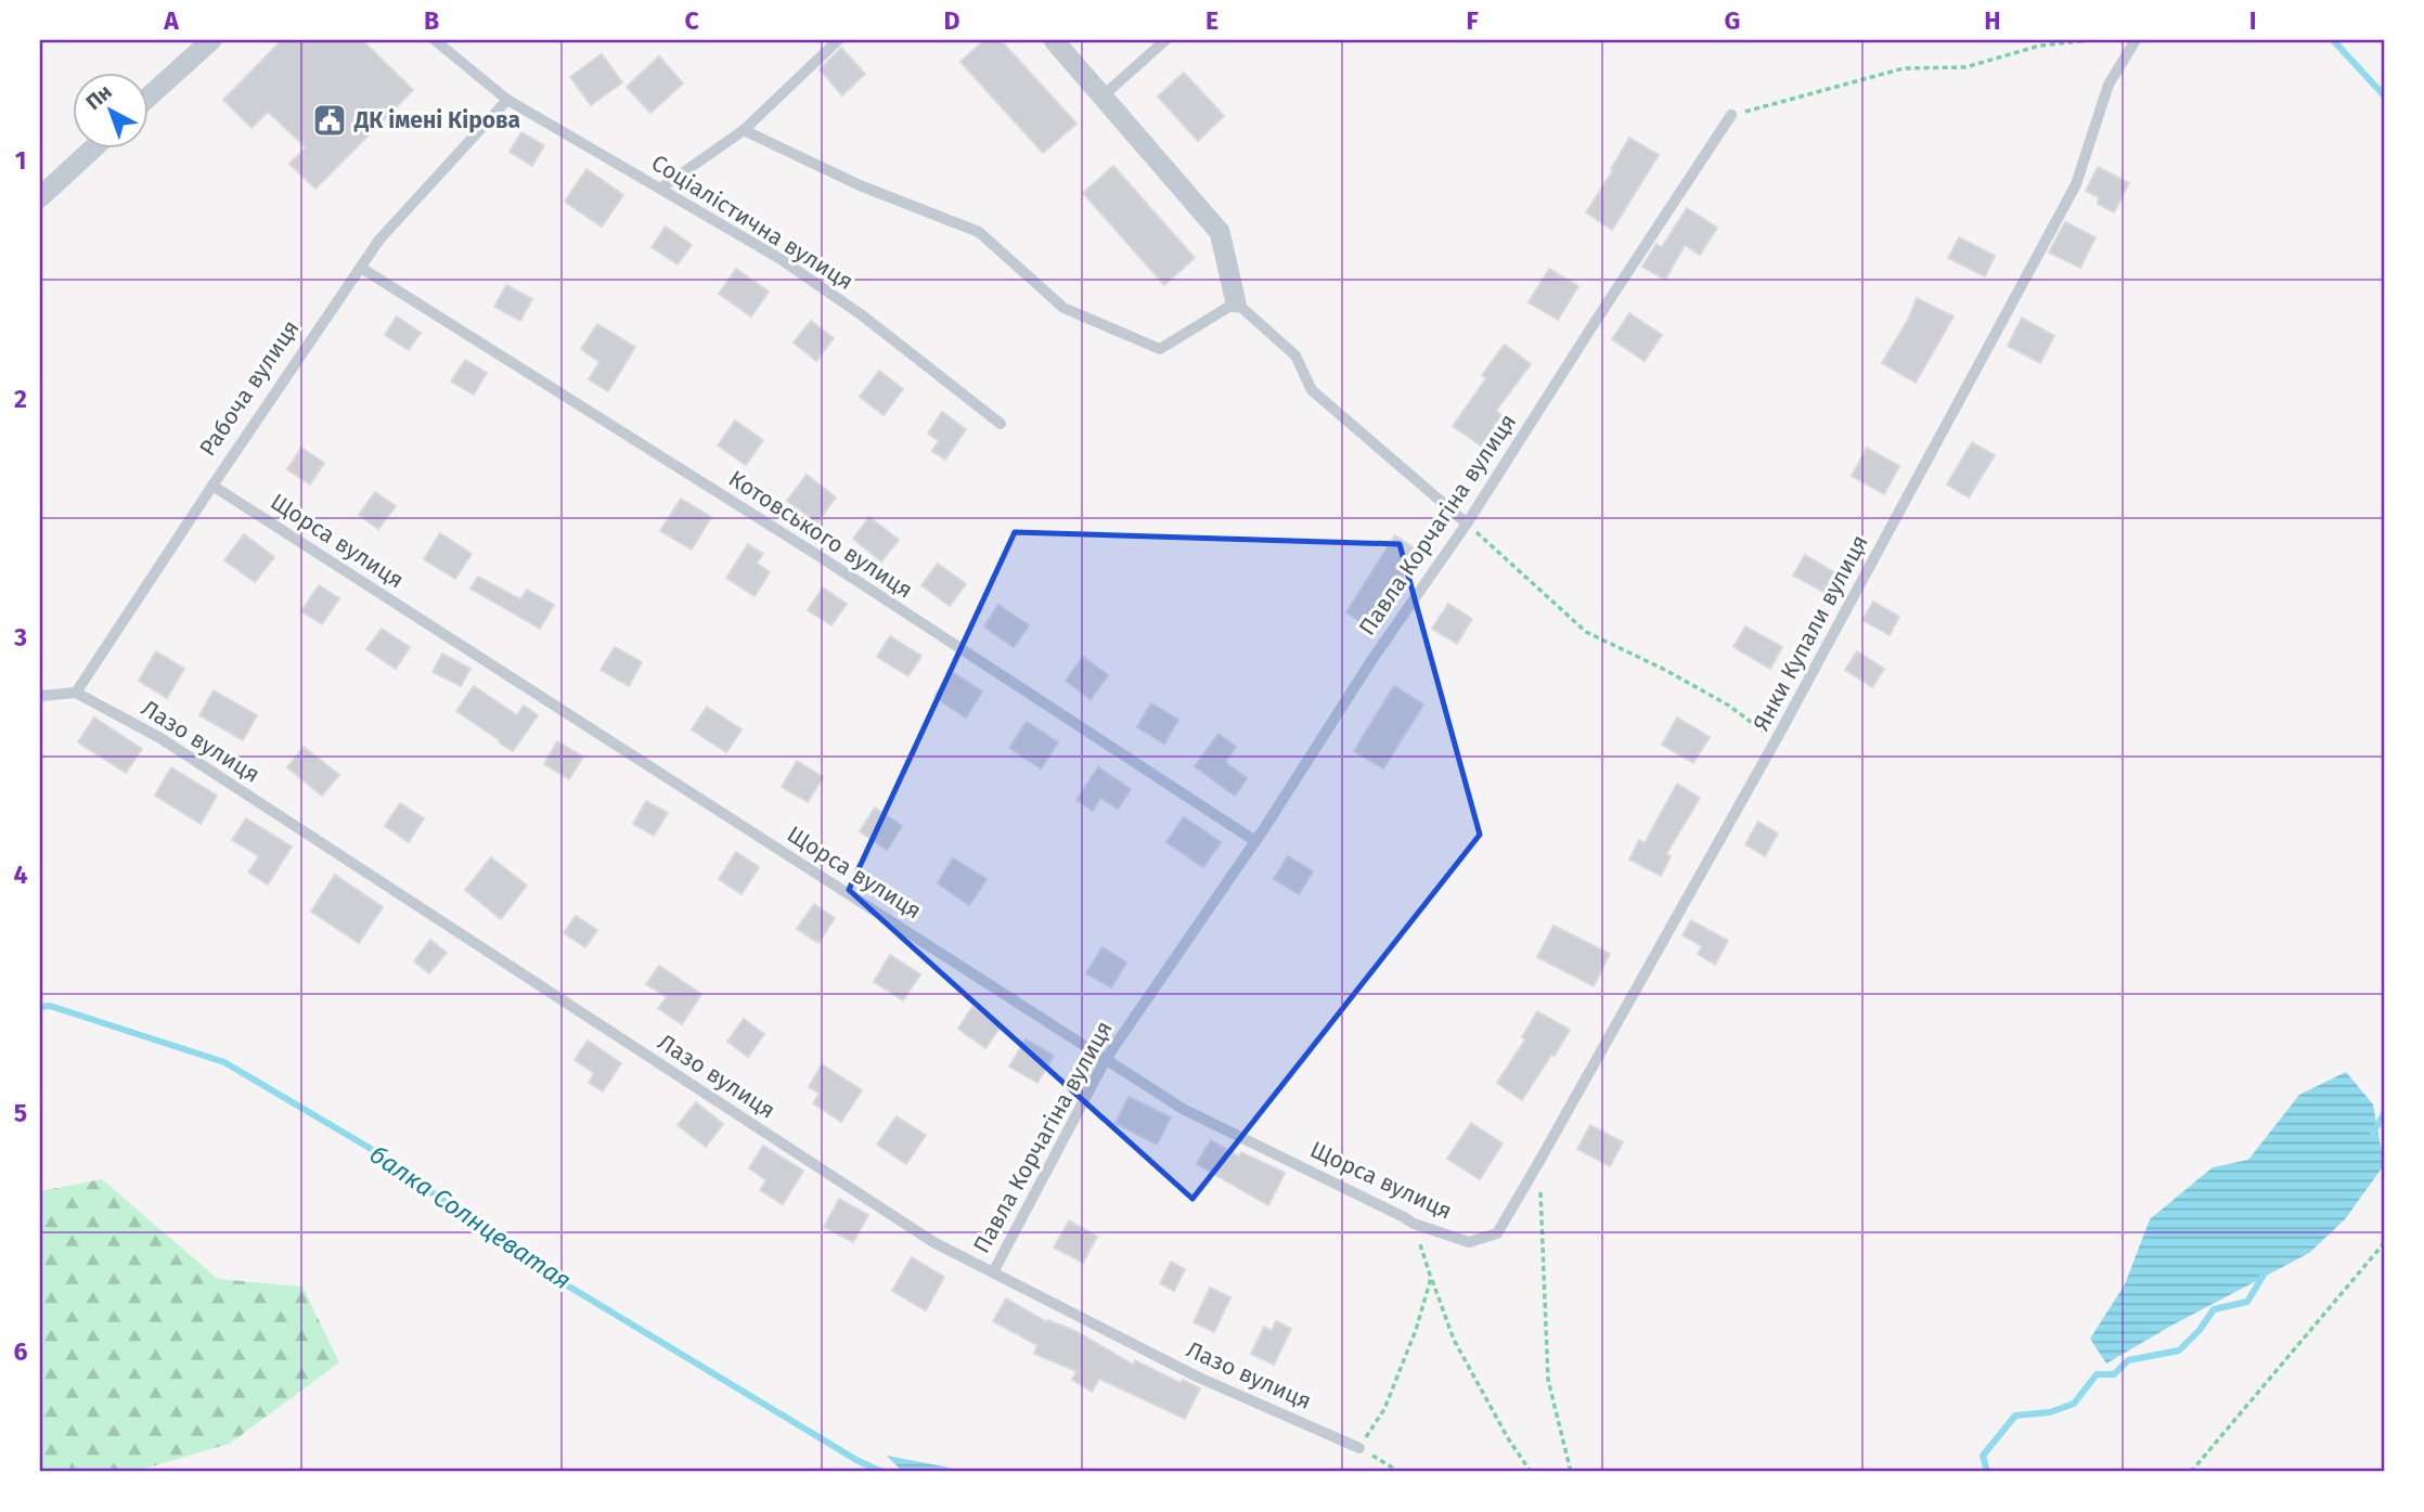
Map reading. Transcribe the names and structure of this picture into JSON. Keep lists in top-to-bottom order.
{
  "streets": {
    "lane": [
      "Соціалістична вулиця",
      "Рабоча вулиця",
      "Павла Корчагіна вулиця",
      "Котовського вулиця",
      "Щорса вулиця",
      "Янки Купали вулиця",
      "Лазо вулиця"
    ]
  },
  "crossings": [
    ["Соціалістична вулиця", "Рабоча вулиця"],
    ["Рабоча вулиця", "Котовського вулиця"],
    ["Рабоча вулиця", "Щорса вулиця"],
    ["Рабоча вулиця", "Лазо вулиця"],
    ["Павла Корчагіна вулиця", "Котовського вулиця"],
    ["Павла Корчагіна вулиця", "Щорса вулиця"],
    ["Павла Корчагіна вулиця", "Лазо вулиця"],
    ["Щорса вулиця", "Янки Купали вулиця"]
  ],
  "water": ["балка Солнцеватая"],
  "places": {
    "public building": ["ДК імені Кірова"]
  },
  "north": "top left",
  "grid": {
    "columns": [
      "A",
      "B",
      "C",
      "D",
      "E",
      "F",
      "G",
      "H",
      "I"
    ],
    "rows": [
      "1",
      "2",
      "3",
      "4",
      "5",
      "6"
    ]
  }
}
